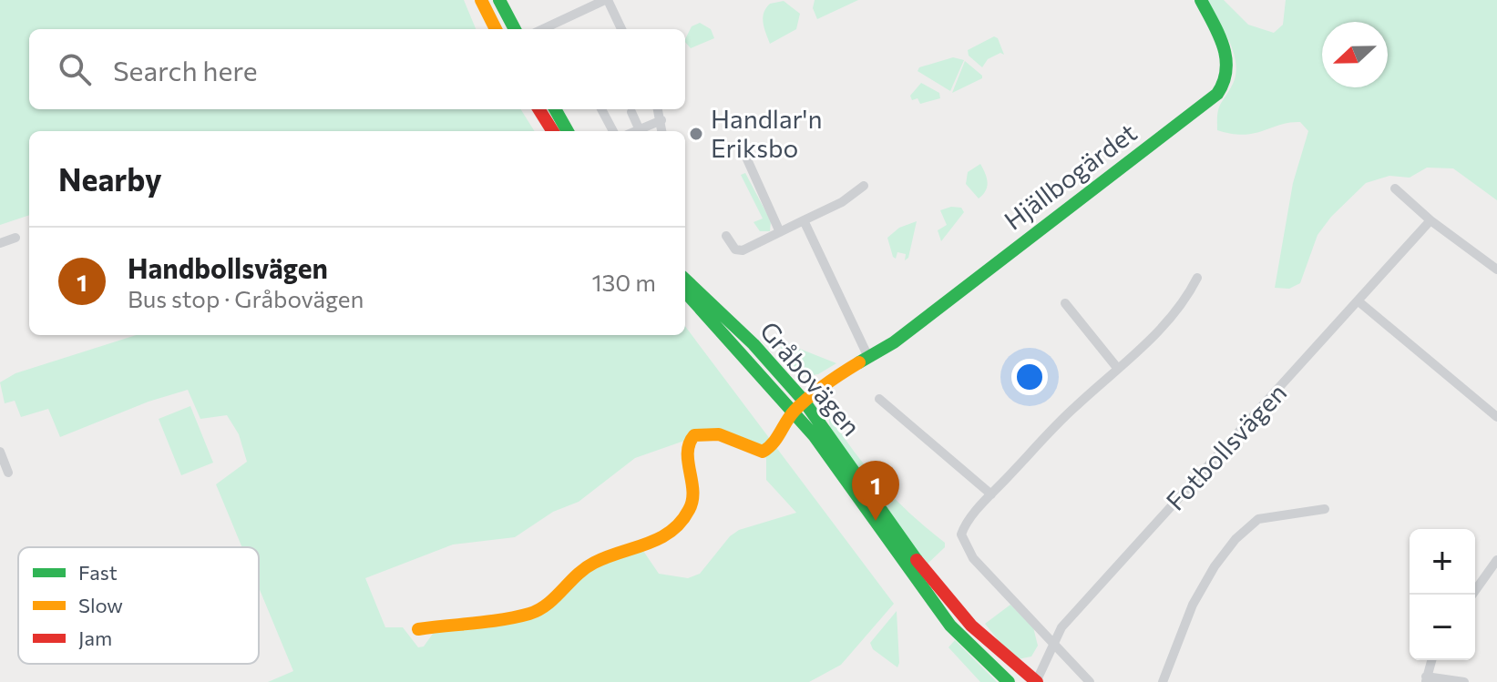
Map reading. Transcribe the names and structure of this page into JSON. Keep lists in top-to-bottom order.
{
  "streets": {
    "main road": ["Hjällbogärdet", "Gråbovägen"],
    "street": ["Fotbollsvägen"]
  },
  "crossings": [
    ["Hjällbogärdet", "Gråbovägen"],
    ["Gråbovägen", "Fotbollsvägen"]
  ],
  "places": ["Handlar'n Eriksbo"],
  "legend": ["Fast", "Slow", "Jam"],
  "north": "left",
  "page": {
    "search": "Search here",
    "heading": "Nearby",
    "list": [
      {
        "mark": "1",
        "name": "Handbollsvägen",
        "note": "Bus stop · Gråbovägen",
        "value": "130 m"
      }
    ],
    "pins": "1",
    "map_buttons": ["+", "−"]
  }
}
